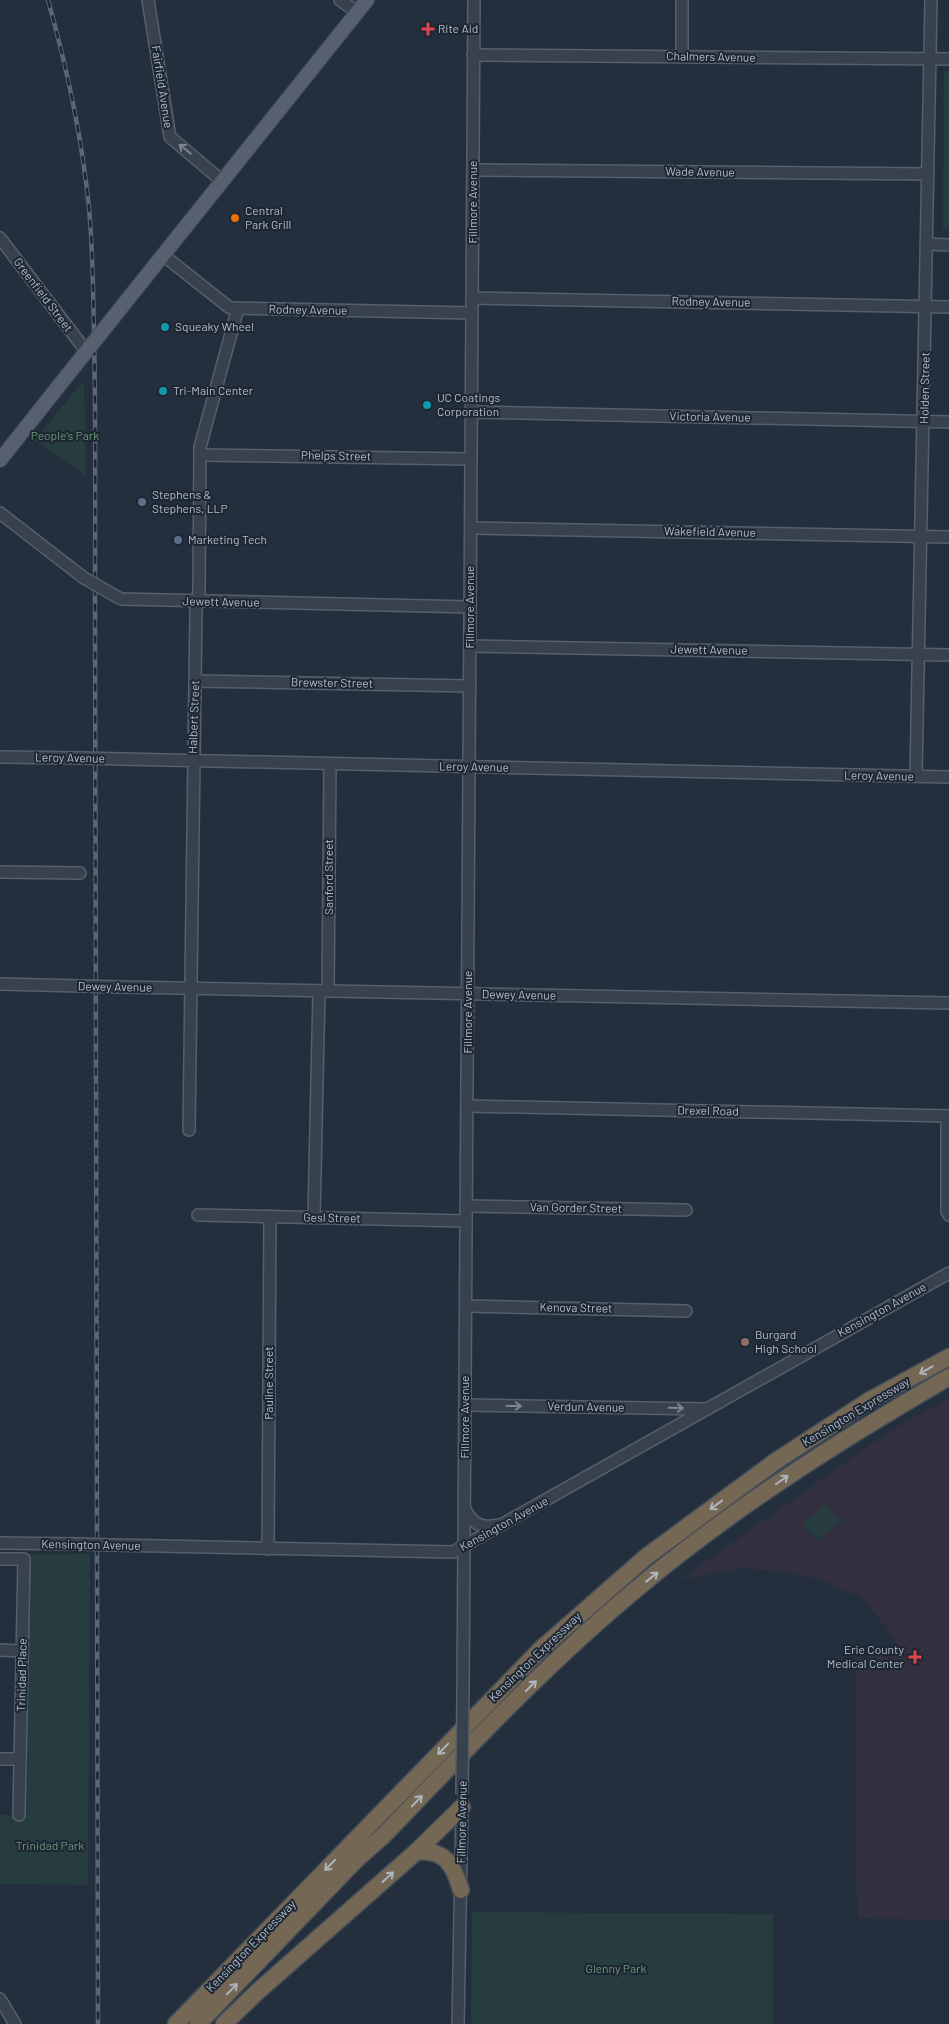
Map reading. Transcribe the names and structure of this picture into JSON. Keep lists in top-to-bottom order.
{
  "streets": {
    "highway": ["Kensington Expressway"],
    "street": [
      "Chalmers Avenue",
      "Fairfield Avenue",
      "Wade Avenue",
      "Fillmore Avenue",
      "Greenfield Street",
      "Rodney Avenue",
      "Holden Street",
      "Victoria Avenue",
      "Phelps Street",
      "Wakefield Avenue",
      "Jewett Avenue",
      "Brewster Street",
      "Halbert Street",
      "Leroy Avenue",
      "Sanford Street",
      "Dewey Avenue",
      "Drexel Road",
      "Van Gorder Street",
      "Gesl Street",
      "Kenova Street",
      "Kensington Avenue",
      "Pauline Street",
      "Verdun Avenue",
      "Trinidad Place"
    ]
  },
  "crossings": [
    ["Chalmers Avenue", "Fillmore Avenue"],
    ["Chalmers Avenue", "Holden Street"],
    ["Wade Avenue", "Fillmore Avenue"],
    ["Wade Avenue", "Holden Street"],
    ["Fillmore Avenue", "Rodney Avenue"],
    ["Fillmore Avenue", "Victoria Avenue"],
    ["Fillmore Avenue", "Phelps Street"],
    ["Fillmore Avenue", "Wakefield Avenue"],
    ["Fillmore Avenue", "Jewett Avenue"],
    ["Fillmore Avenue", "Brewster Street"],
    ["Fillmore Avenue", "Leroy Avenue"],
    ["Fillmore Avenue", "Dewey Avenue"],
    ["Fillmore Avenue", "Drexel Road"],
    ["Fillmore Avenue", "Van Gorder Street"],
    ["Fillmore Avenue", "Gesl Street"],
    ["Fillmore Avenue", "Kenova Street"],
    ["Fillmore Avenue", "Kensington Avenue"],
    ["Fillmore Avenue", "Verdun Avenue"],
    ["Rodney Avenue", "Holden Street"],
    ["Rodney Avenue", "Halbert Street"],
    ["Holden Street", "Victoria Avenue"],
    ["Holden Street", "Wakefield Avenue"],
    ["Holden Street", "Jewett Avenue"],
    ["Holden Street", "Leroy Avenue"],
    ["Phelps Street", "Halbert Street"],
    ["Jewett Avenue", "Halbert Street"],
    ["Brewster Street", "Halbert Street"],
    ["Halbert Street", "Leroy Avenue"],
    ["Halbert Street", "Dewey Avenue"],
    ["Leroy Avenue", "Sanford Street"],
    ["Sanford Street", "Dewey Avenue"],
    ["Sanford Street", "Gesl Street"],
    ["Gesl Street", "Pauline Street"],
    ["Kensington Avenue", "Pauline Street"],
    ["Kensington Avenue", "Verdun Avenue"]
  ],
  "one_way": ["Fairfield Avenue", "Verdun Avenue"],
  "parks": ["People's Park", "Trinidad Park", "Glenny Park"],
  "places": {
    "health": ["Rite Aid", "Erie County Medical Center"],
    "other": [
      "Central Park Grill",
      "Squeaky Wheel",
      "Tri-Main Center",
      "UC Coatings Corporation",
      "Stephens & Stephens, LLP",
      "Marketing Tech",
      "Burgard High School"
    ]
  }
}
